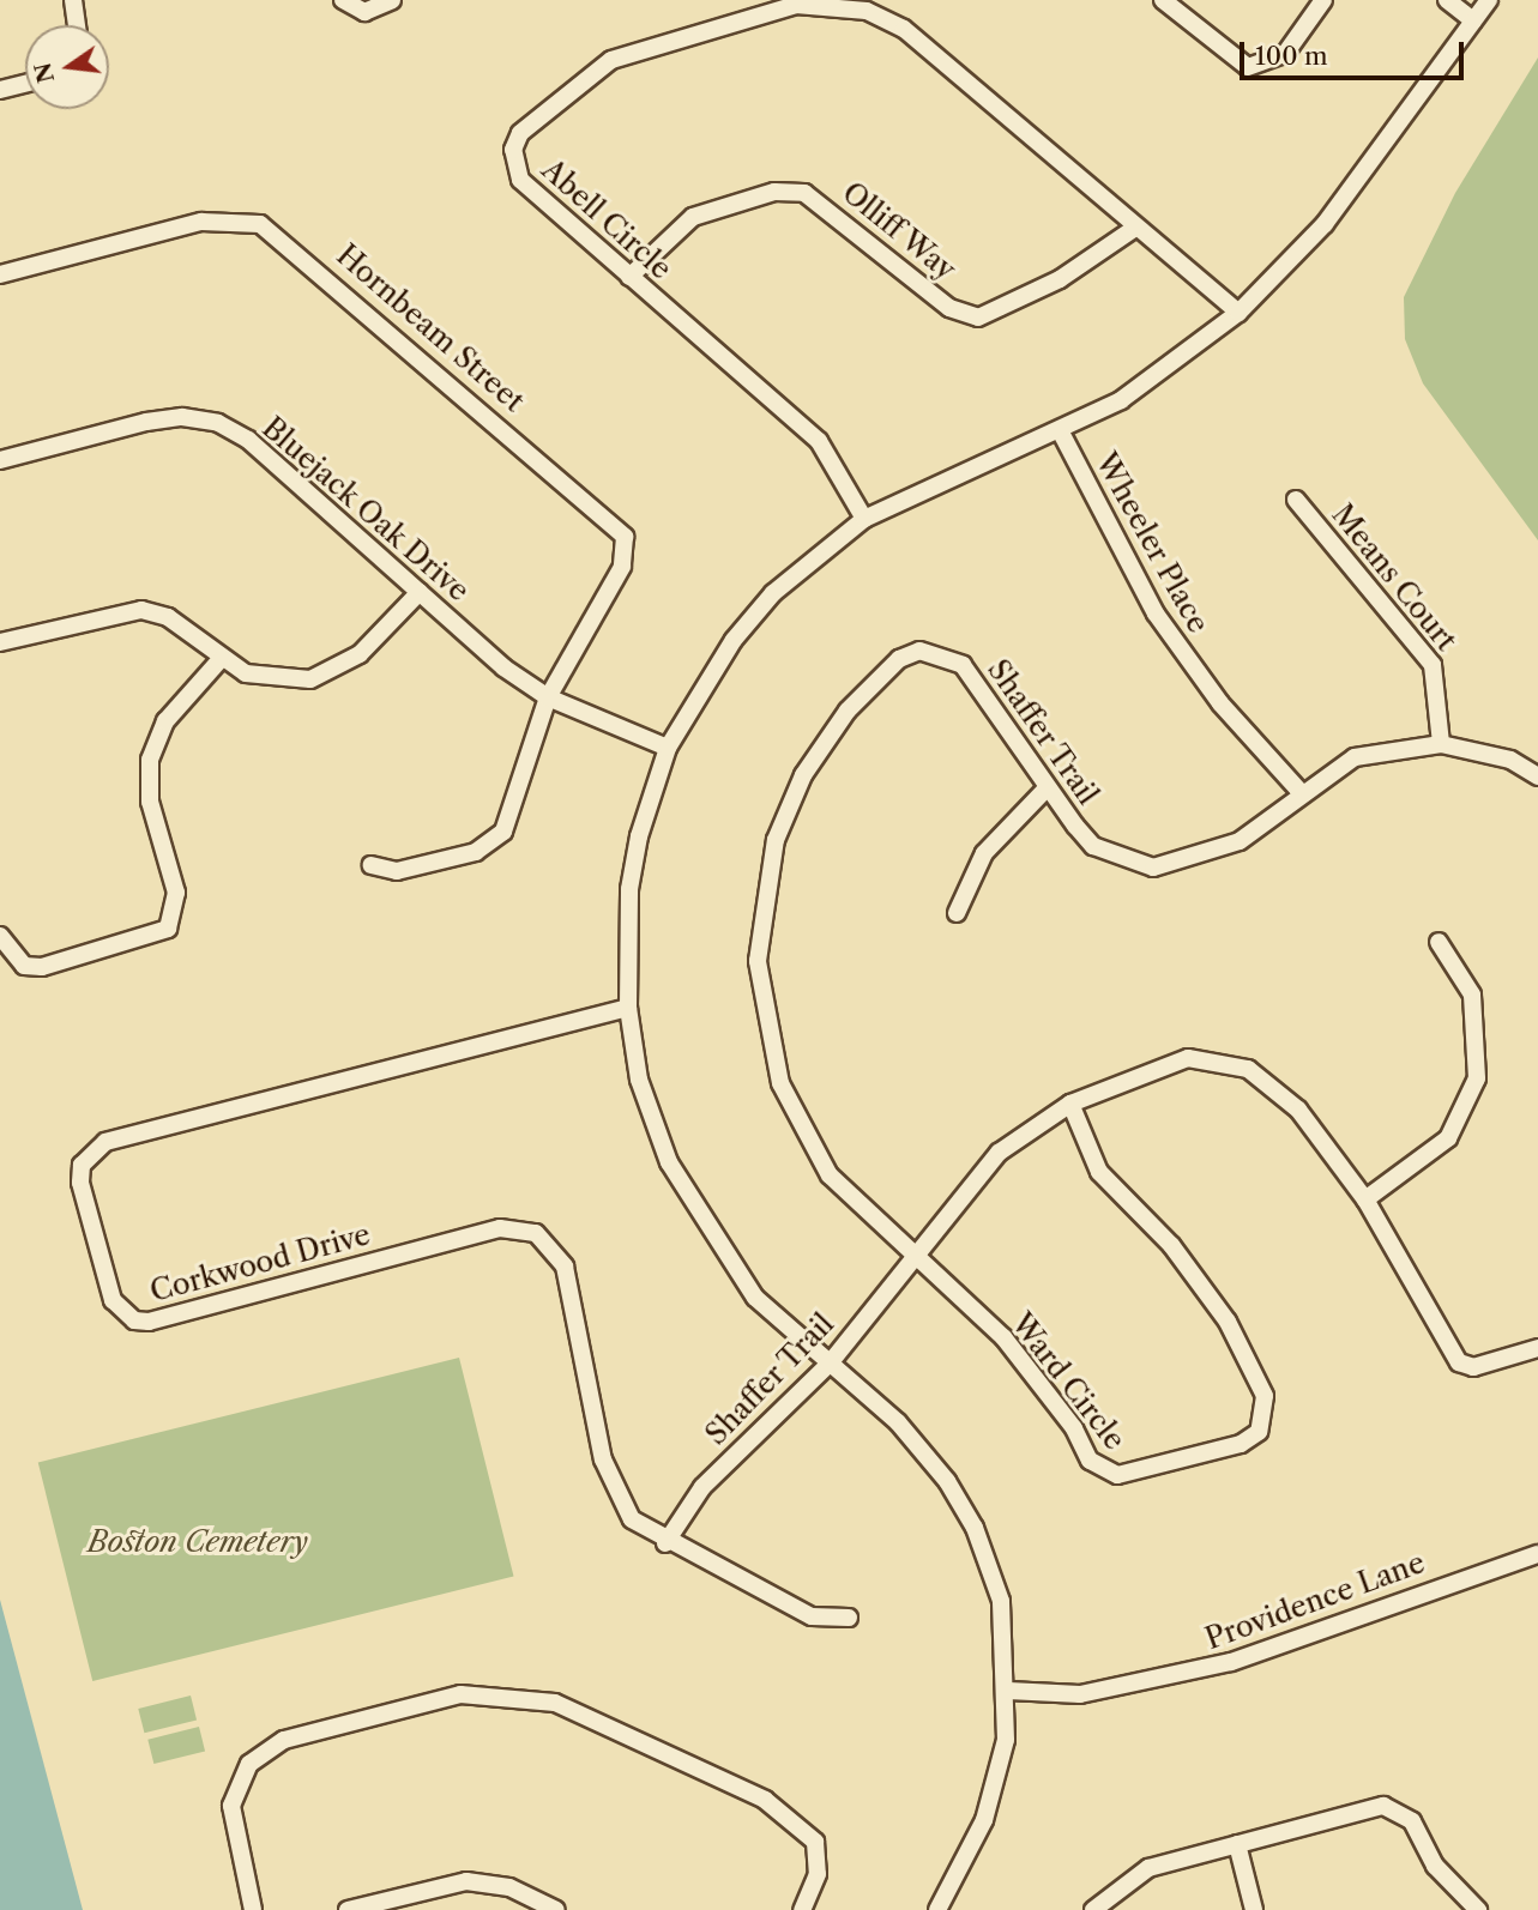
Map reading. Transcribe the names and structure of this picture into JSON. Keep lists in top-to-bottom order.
{
  "streets": {
    "street": [
      "Abell Circle",
      "Olliff Way",
      "Hornbeam Street",
      "Bluejack Oak Drive",
      "Wheeler Place",
      "Means Court",
      "Shaffer Trail",
      "Corkwood Drive",
      "Ward Circle",
      "Providence Lane"
    ]
  },
  "crossings": [
    ["Abell Circle", "Olliff Way"],
    ["Hornbeam Street", "Bluejack Oak Drive"],
    ["Wheeler Place", "Shaffer Trail"],
    ["Means Court", "Shaffer Trail"],
    ["Shaffer Trail", "Corkwood Drive"],
    ["Shaffer Trail", "Ward Circle"]
  ],
  "parks": ["Boston Cemetery"],
  "scale_bar": "100 m",
  "north": "left"
}
